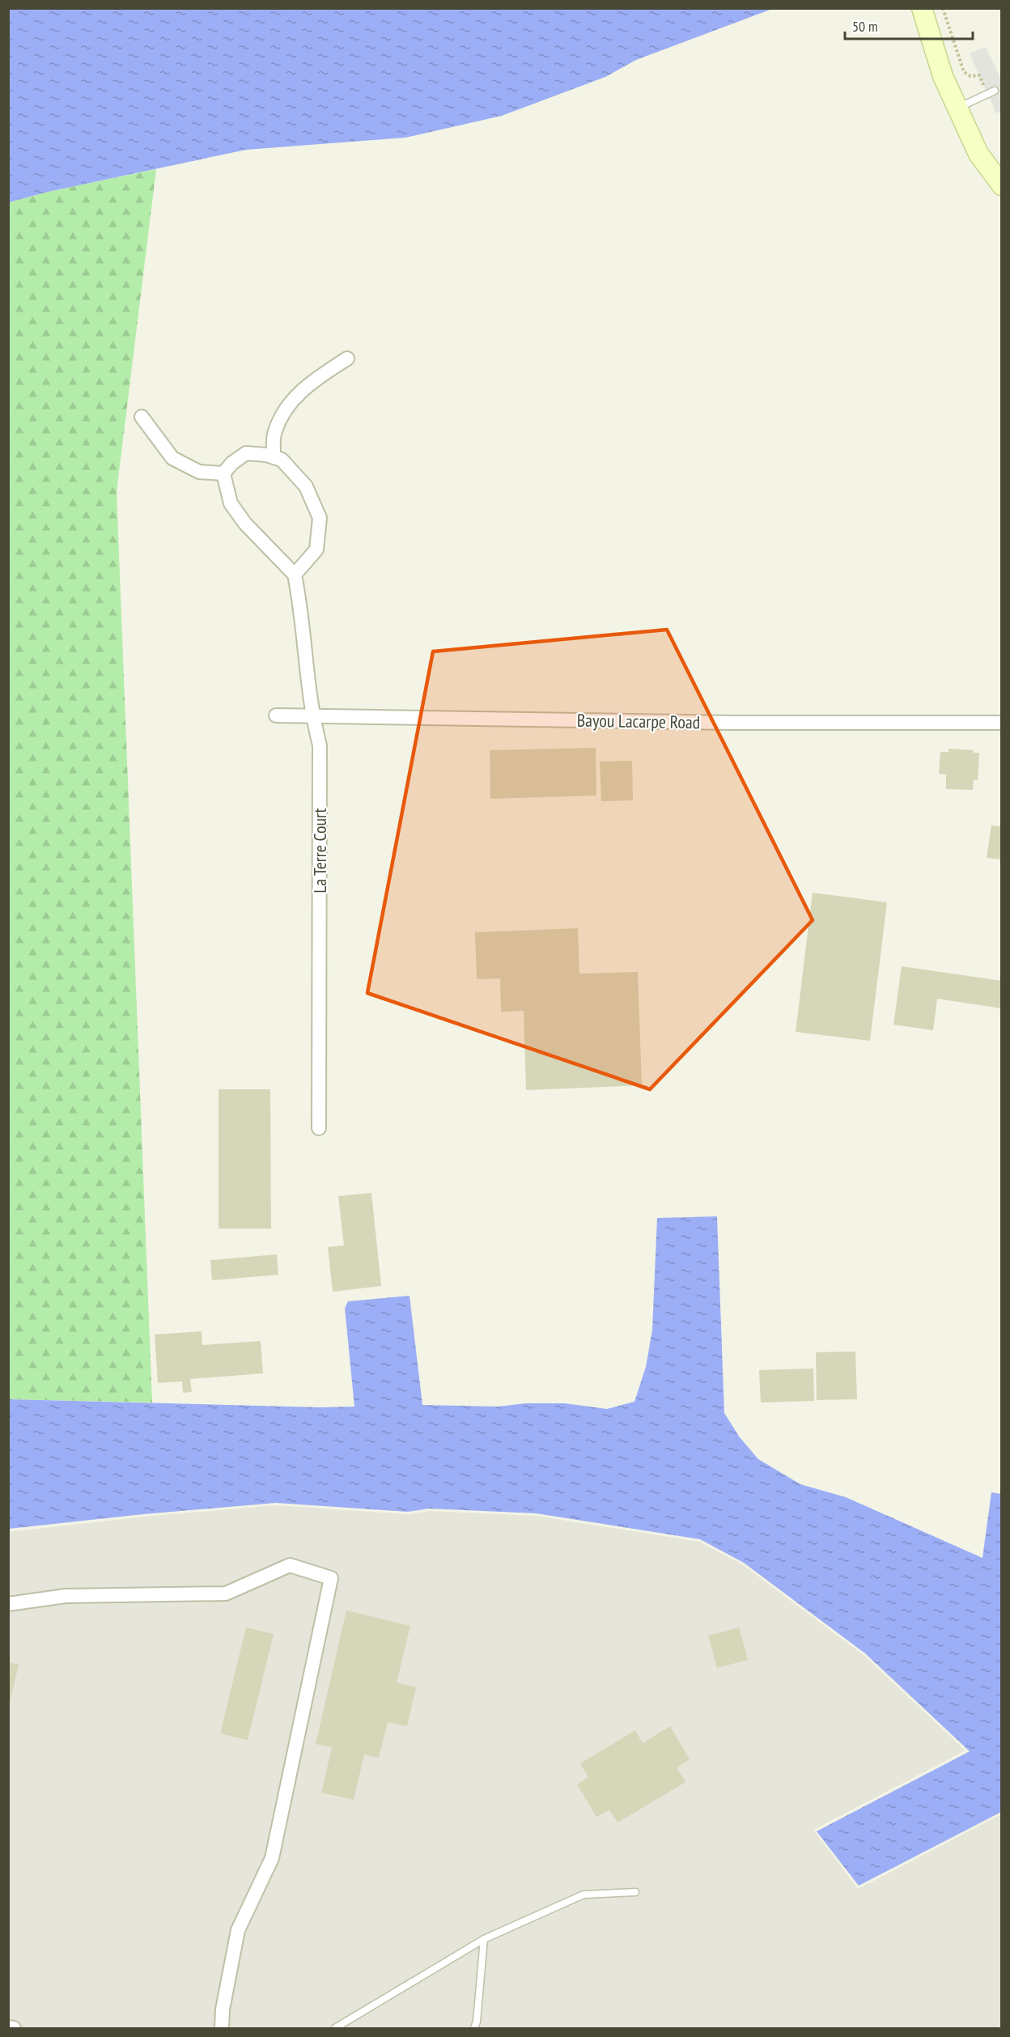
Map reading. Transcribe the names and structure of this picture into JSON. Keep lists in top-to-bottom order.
{
  "streets": {
    "street": ["Bayou Lacarpe Road", "La Terre Court"]
  },
  "crossings": [
    ["Bayou Lacarpe Road", "La Terre Court"]
  ],
  "scale_bar": "50 m"
}
